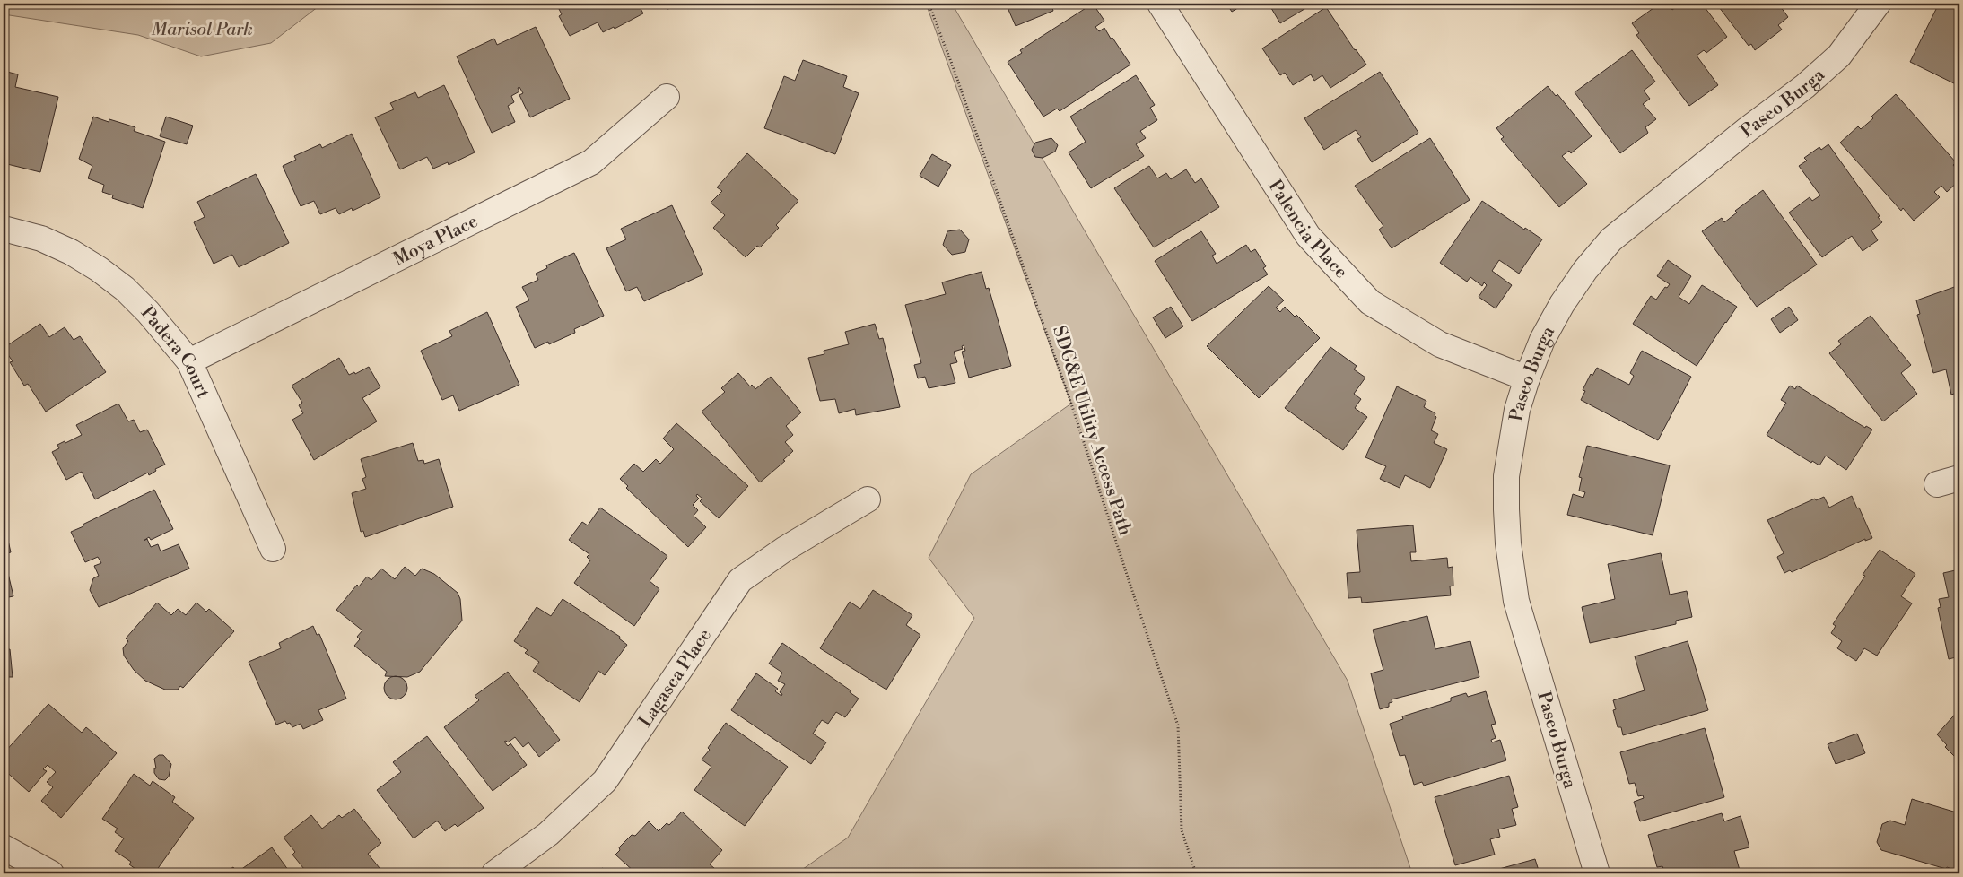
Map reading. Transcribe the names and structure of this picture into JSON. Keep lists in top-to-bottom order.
{
  "streets": {
    "street": [
      "Paseo Burga",
      "Palencia Place",
      "Moya Place",
      "Padera Court",
      "Lagasca Place"
    ],
    "path": ["SDG&E Utility Access Path"]
  },
  "crossings": [
    ["Paseo Burga", "Palencia Place"],
    ["Moya Place", "Padera Court"]
  ],
  "parks": ["Marisol Park"]
}
